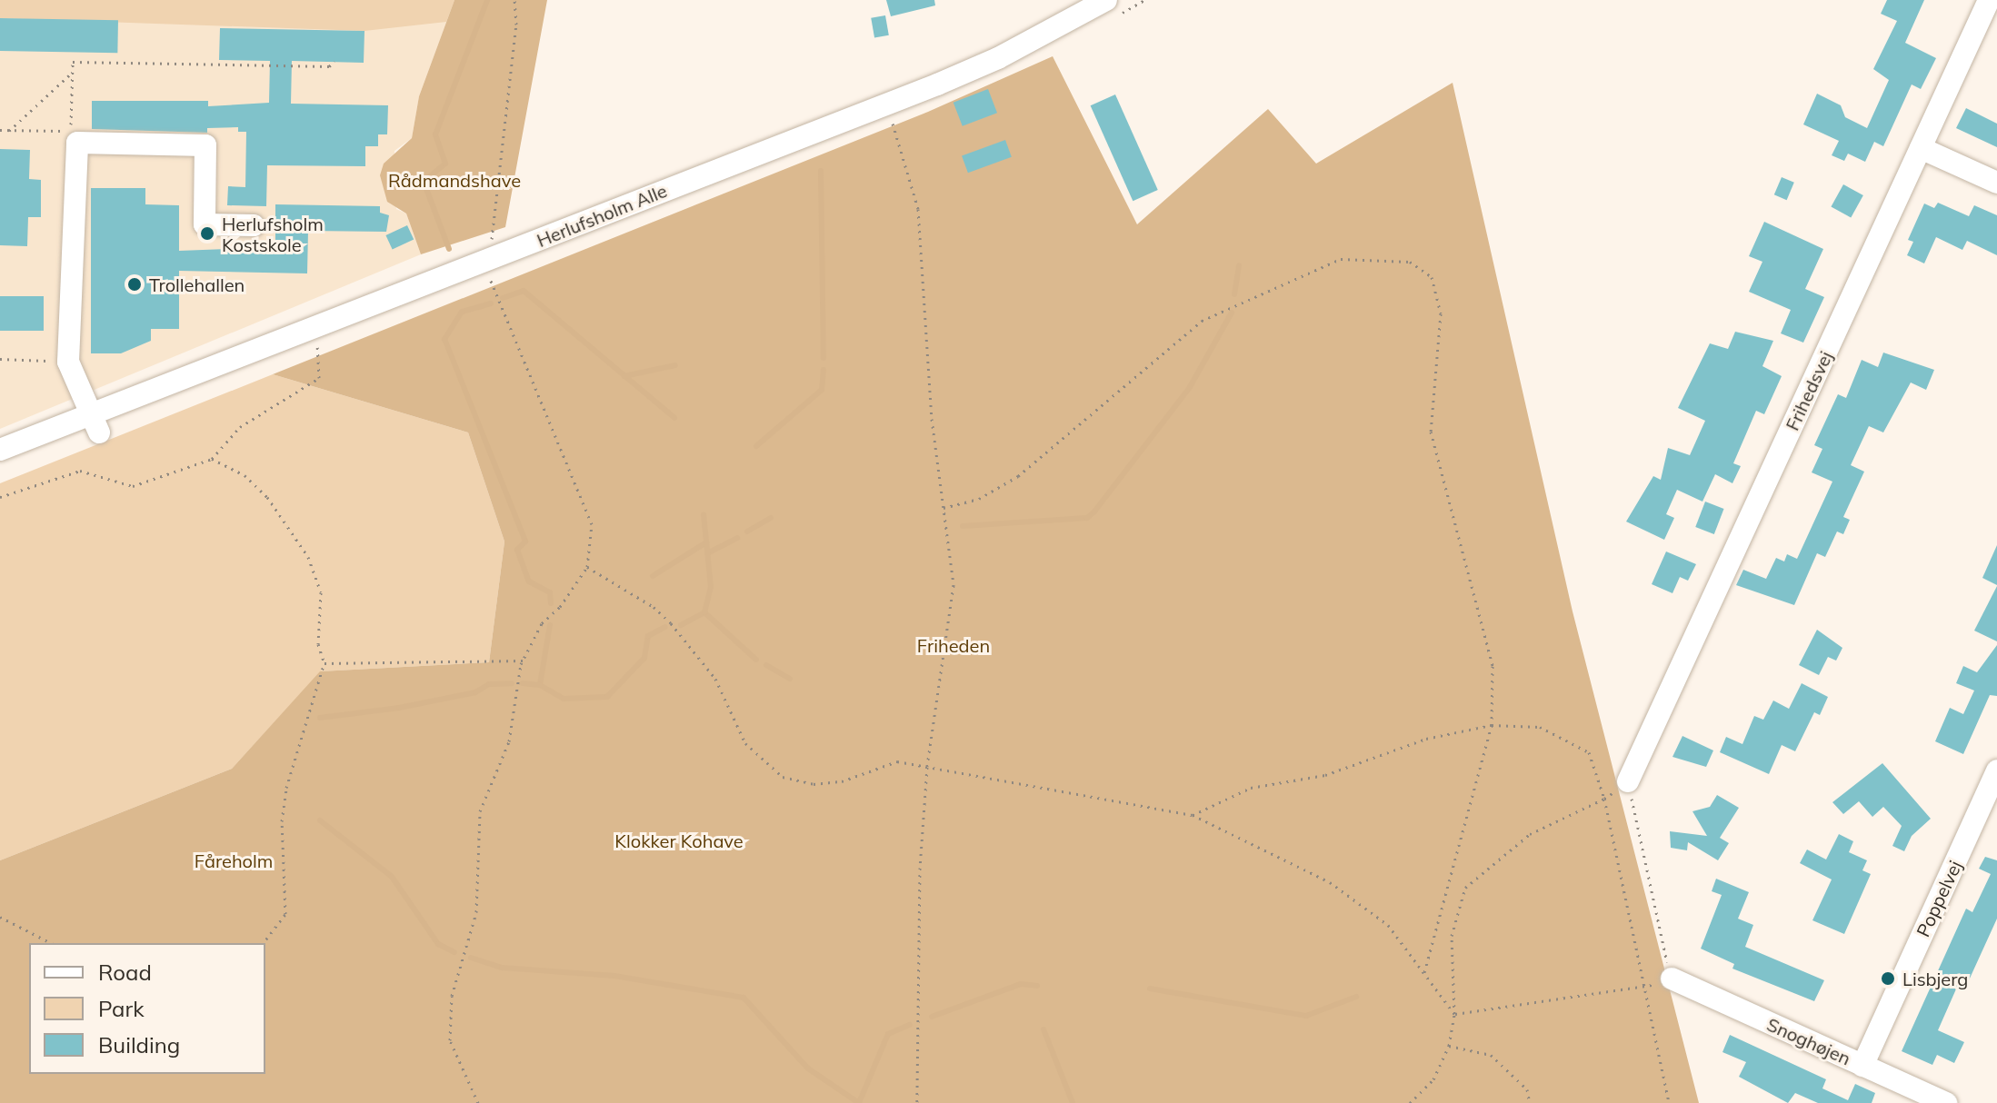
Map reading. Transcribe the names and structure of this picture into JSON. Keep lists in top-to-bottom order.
{
  "streets": {
    "street": [
      "Herlufsholm Alle",
      "Frihedsvej",
      "Poppelvej",
      "Snoghøjen"
    ]
  },
  "crossings": [
    ["Poppelvej", "Snoghøjen"]
  ],
  "parks": [
    "Rådmandshave",
    "Friheden",
    "Klokker Kohave",
    "Fåreholm"
  ],
  "places": ["Herlufsholm Kostskole", "Trollehallen", "Lisbjerg"],
  "legend": ["Road", "Park", "Building"]
}
